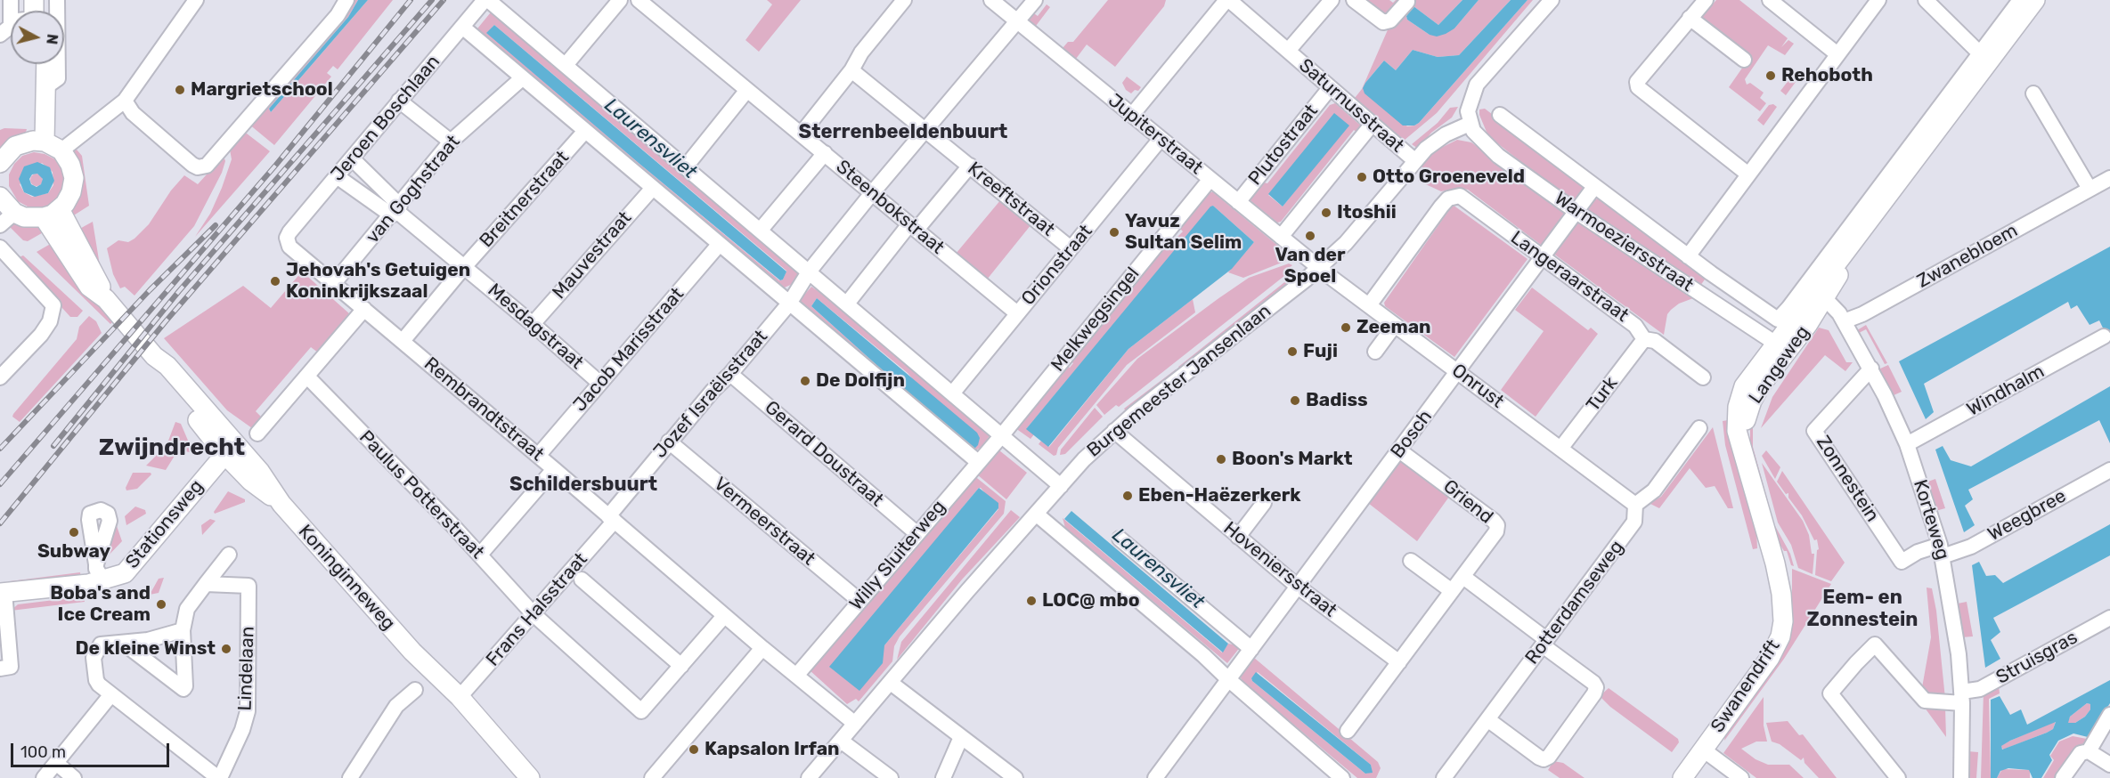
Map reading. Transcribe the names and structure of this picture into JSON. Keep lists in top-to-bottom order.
{
  "streets": {
    "main road": [
      "Langeweg",
      "Stationsweg",
      "Koninginneweg",
      "Swanendrift"
    ],
    "street": [
      "Saturnusstraat",
      "Jeroen Boschlaan",
      "Jupiterstraat",
      "Plutostraat",
      "van Goghstraat",
      "Breitnerstraat",
      "Kreeftstraat",
      "Steenbokstraat",
      "Warmoeziersstraat",
      "Mauvestraat",
      "Zwanebloem",
      "Orionstraat",
      "Langeraarstraat",
      "Melkwegsingel",
      "Mesdagstraat",
      "Jacob Marisstraat",
      "Burgemeester Jansenlaan",
      "Onrust",
      "Windhalm",
      "Jozef Israëlsstraat",
      "Turk",
      "Rembrandtstraat",
      "Bosch",
      "Gerard Doustraat",
      "Zonnestein",
      "Paulus Potterstraat",
      "Griend",
      "Weegbree",
      "Korteweg",
      "Vermeerstraat",
      "Willy Sluiterweg",
      "Hoveniersstraat",
      "Rotterdamseweg",
      "Frans Halsstraat",
      "Struisgras",
      "Lindelaan"
    ]
  },
  "crossings": [
    ["Saturnusstraat", "Plutostraat"],
    ["Saturnusstraat", "Burgemeester Jansenlaan"],
    ["Jeroen Boschlaan", "Mesdagstraat"],
    ["Jeroen Boschlaan", "Rembrandtstraat"],
    ["Jupiterstraat", "Plutostraat"],
    ["Jupiterstraat", "Orionstraat"],
    ["Jupiterstraat", "Melkwegsingel"],
    ["Jupiterstraat", "Burgemeester Jansenlaan"],
    ["Jupiterstraat", "Onrust"],
    ["Jupiterstraat", "Jozef Israëlsstraat"],
    ["van Goghstraat", "Mesdagstraat"],
    ["van Goghstraat", "Rembrandtstraat"],
    ["Breitnerstraat", "Mesdagstraat"],
    ["Breitnerstraat", "Rembrandtstraat"],
    ["Kreeftstraat", "Orionstraat"],
    ["Kreeftstraat", "Jozef Israëlsstraat"],
    ["Steenbokstraat", "Orionstraat"],
    ["Steenbokstraat", "Jozef Israëlsstraat"],
    ["Warmoeziersstraat", "Langeweg"],
    ["Warmoeziersstraat", "Burgemeester Jansenlaan"],
    ["Warmoeziersstraat", "Bosch"],
    ["Mauvestraat", "Mesdagstraat"],
    ["Zwanebloem", "Korteweg"],
    ["Langeraarstraat", "Onrust"],
    ["Langeraarstraat", "Turk"],
    ["Langeraarstraat", "Bosch"],
    ["Melkwegsingel", "Willy Sluiterweg"],
    ["Mesdagstraat", "Jacob Marisstraat"],
    ["Jacob Marisstraat", "Rembrandtstraat"],
    ["Langeweg", "Korteweg"],
    ["Langeweg", "Swanendrift"],
    ["Burgemeester Jansenlaan", "Onrust"],
    ["Burgemeester Jansenlaan", "Rembrandtstraat"],
    ["Burgemeester Jansenlaan", "Hoveniersstraat"],
    ["Onrust", "Turk"],
    ["Onrust", "Bosch"],
    ["Onrust", "Rotterdamseweg"],
    ["Windhalm", "Korteweg"],
    ["Jozef Israëlsstraat", "Rembrandtstraat"],
    ["Jozef Israëlsstraat", "Gerard Doustraat"],
    ["Jozef Israëlsstraat", "Vermeerstraat"],
    ["Jozef Israëlsstraat", "Frans Halsstraat"],
    ["Rembrandtstraat", "Willy Sluiterweg"],
    ["Rembrandtstraat", "Frans Halsstraat"],
    ["Bosch", "Griend"],
    ["Bosch", "Hoveniersstraat"],
    ["Gerard Doustraat", "Willy Sluiterweg"],
    ["Zonnestein", "Weegbree"],
    ["Zonnestein", "Korteweg"],
    ["Paulus Potterstraat", "Frans Halsstraat"],
    ["Griend", "Hoveniersstraat"],
    ["Weegbree", "Korteweg"],
    ["Korteweg", "Struisgras"],
    ["Vermeerstraat", "Willy Sluiterweg"],
    ["Stationsweg", "Koninginneweg"],
    ["Koninginneweg", "Frans Halsstraat"]
  ],
  "districts": [
    "Sterrenbeeldenbuurt",
    "Zwijndrecht",
    "Schildersbuurt",
    "Eem- en Zonnestein"
  ],
  "water": ["Laurensvliet"],
  "places": [
    "Rehoboth",
    "Margrietschool",
    "Otto Groeneveld",
    "Itoshii",
    "Yavuz Sultan Selim",
    "Van der Spoel",
    "Jehovah's Getuigen Koninkrijkszaal",
    "Zeeman",
    "Fuji",
    "De Dolfijn",
    "Badiss",
    "Boon's Markt",
    "Eben-Haëzerkerk",
    "Subway",
    "LOC@ mbo",
    "Boba's and Ice Cream",
    "De kleine Winst",
    "Kapsalon Irfan"
  ],
  "scale_bar": "100 m",
  "north": "right"
}
